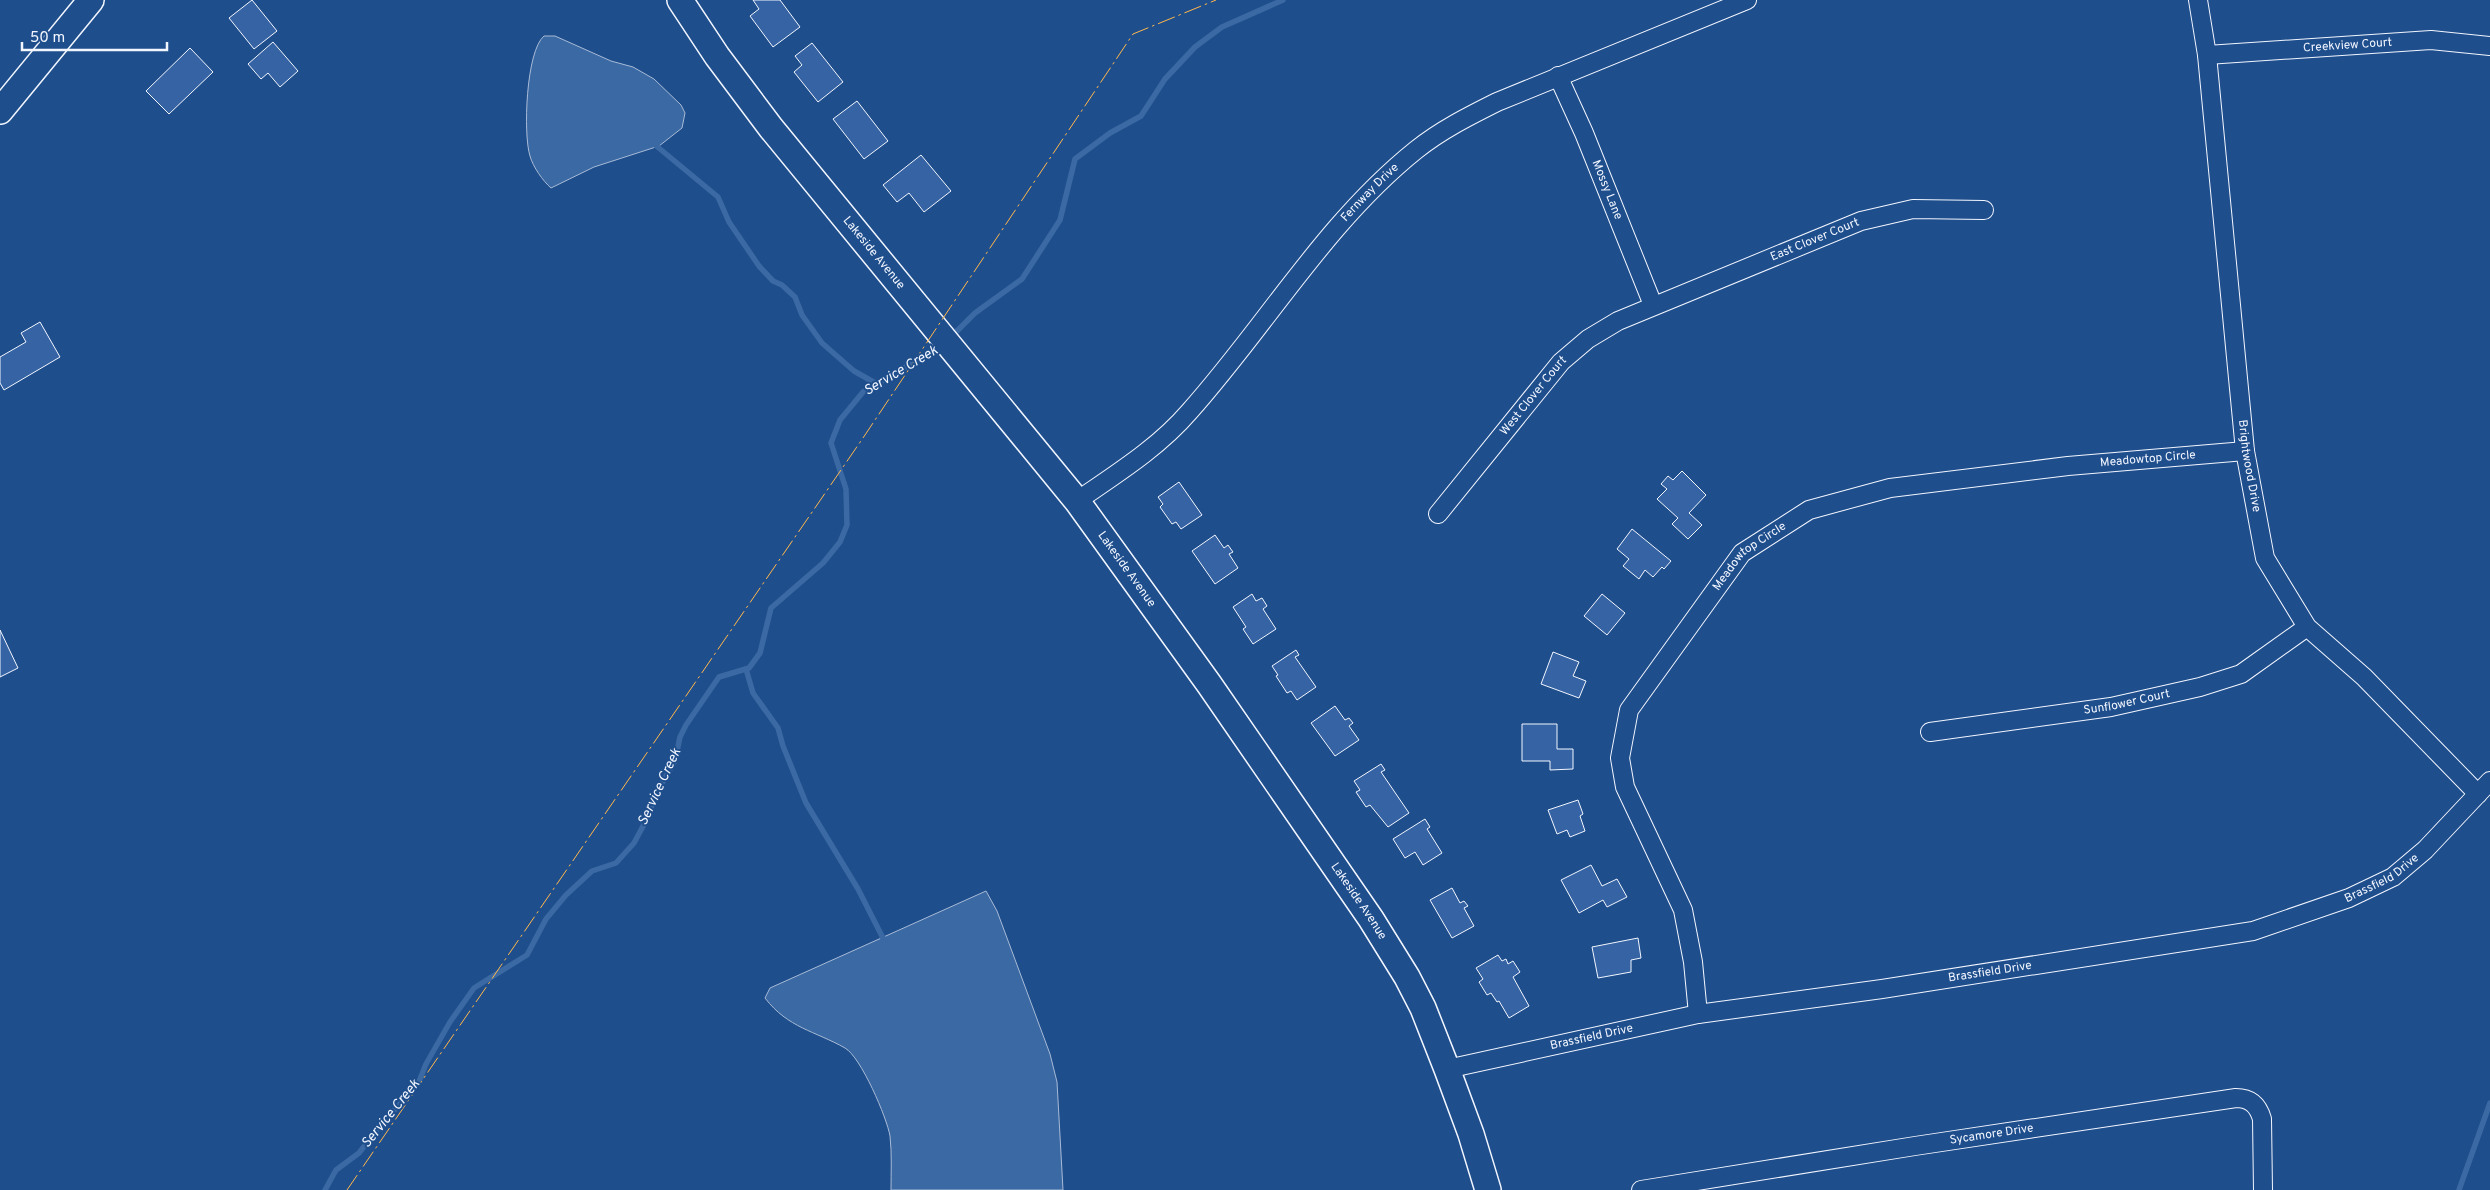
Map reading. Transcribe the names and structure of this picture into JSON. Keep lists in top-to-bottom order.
{
  "streets": {
    "street": [
      "Creekview Court",
      "Mossy Lane",
      "Fernway Drive",
      "East Clover Court",
      "Lakeside Avenue",
      "West Clover Court",
      "Meadowtop Circle",
      "Brightwood Drive",
      "Sunflower Court",
      "Brassfield Drive",
      "Sycamore Drive"
    ]
  },
  "crossings": [
    ["Creekview Court", "Brightwood Drive"],
    ["Mossy Lane", "Fernway Drive"],
    ["Mossy Lane", "East Clover Court"],
    ["Mossy Lane", "West Clover Court"],
    ["Fernway Drive", "Lakeside Avenue"],
    ["East Clover Court", "West Clover Court"],
    ["Lakeside Avenue", "Brassfield Drive"],
    ["Meadowtop Circle", "Brightwood Drive"],
    ["Meadowtop Circle", "Brassfield Drive"],
    ["Brightwood Drive", "Sunflower Court"],
    ["Brightwood Drive", "Brassfield Drive"]
  ],
  "water": ["Service Creek"],
  "scale_bar": "50 m"
}
